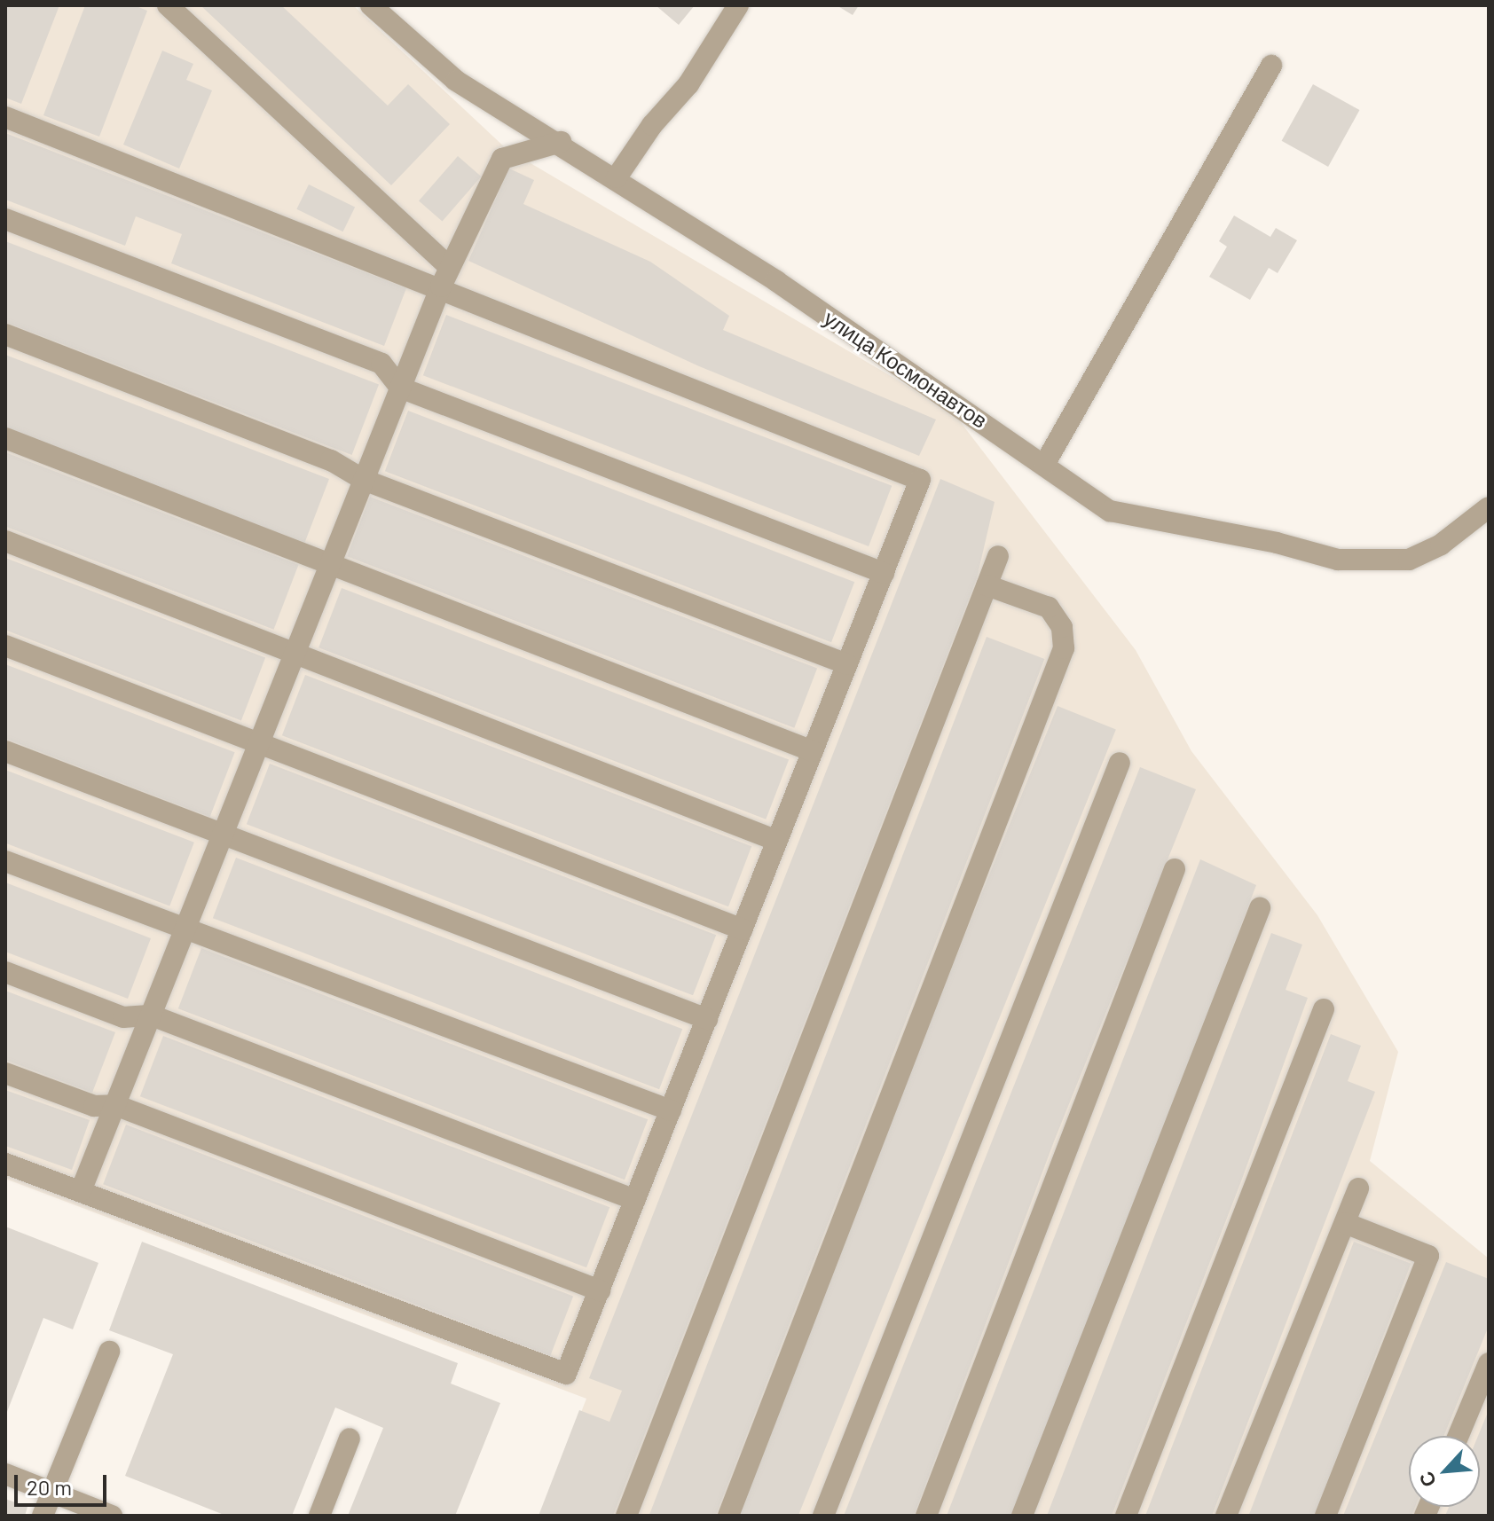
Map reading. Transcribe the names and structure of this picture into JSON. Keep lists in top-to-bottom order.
{
  "streets": {
    "street": ["улица Космонавтов"]
  },
  "scale_bar": "20 m",
  "north": "bottom left"
}
